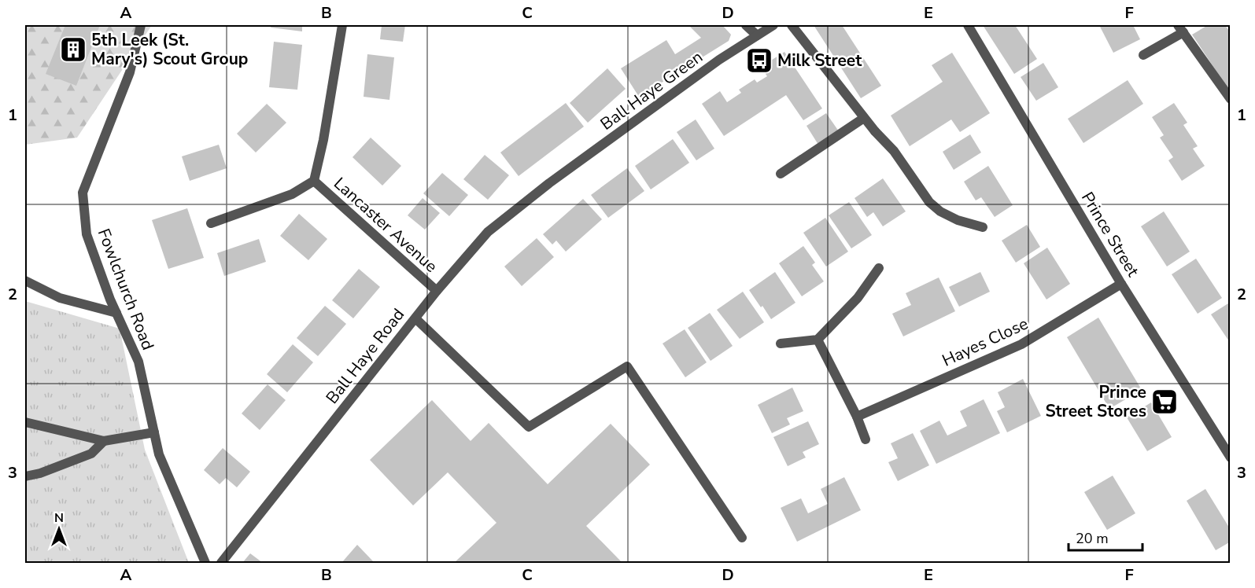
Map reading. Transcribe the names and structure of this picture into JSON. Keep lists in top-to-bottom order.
{
  "streets": {
    "street": [
      "Ball Haye Green",
      "Lancaster Avenue",
      "Prince Street",
      "Fowlchurch Road",
      "Hayes Close",
      "Ball Haye Road"
    ]
  },
  "crossings": [
    ["Ball Haye Green", "Ball Haye Road"],
    ["Lancaster Avenue", "Ball Haye Road"],
    ["Prince Street", "Hayes Close"]
  ],
  "places": {
    "building": ["5th Leek (St. Mary's) Scout Group"],
    "bus stop": ["Milk Street"],
    "supermarket": ["Prince Street Stores"]
  },
  "scale_bar": "20 m",
  "north": "top",
  "grid": {
    "columns": [
      "A",
      "B",
      "C",
      "D",
      "E",
      "F"
    ],
    "rows": ["1", "2", "3"]
  }
}
